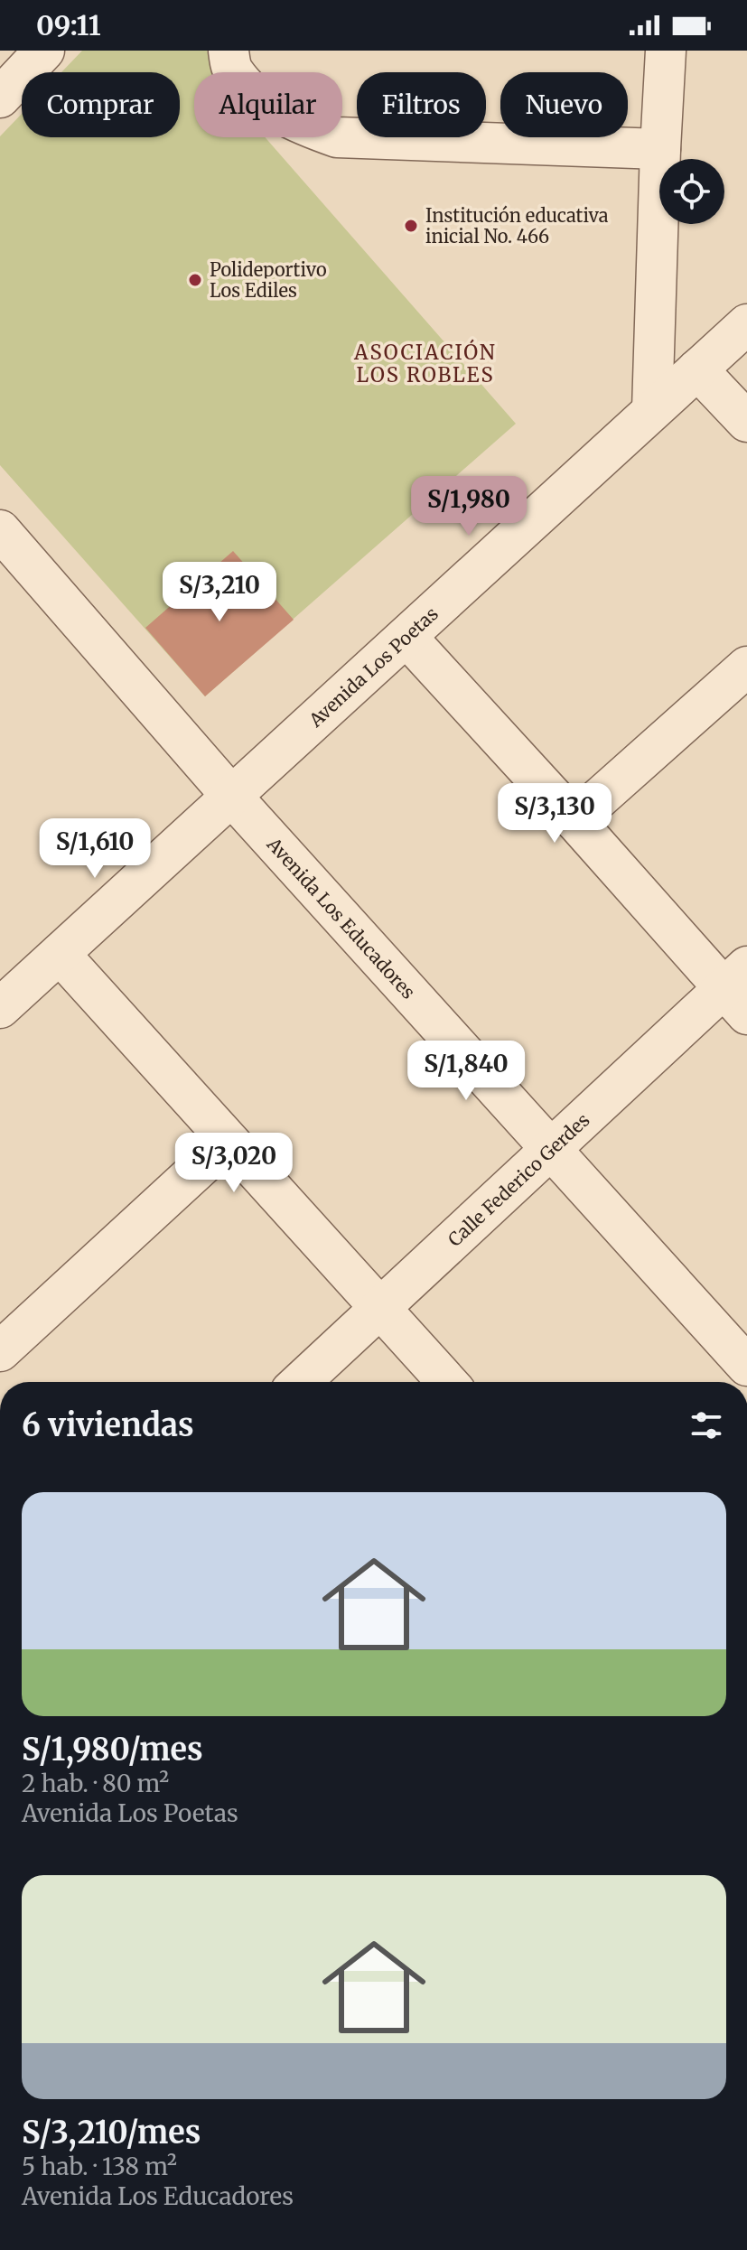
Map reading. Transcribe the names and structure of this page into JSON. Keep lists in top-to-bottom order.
{
  "streets": {
    "street": ["Avenida Los Poetas", "Avenida Los Educadores", "Calle Federico Gerdes"]
  },
  "crossings": [
    ["Avenida Los Poetas", "Avenida Los Educadores"],
    ["Avenida Los Educadores", "Calle Federico Gerdes"]
  ],
  "districts": ["ASOCIACIÓN LOS ROBLES"],
  "places": ["Institución educativa inicial No. 466", "Polideportivo Los Ediles"],
  "page": {
    "status": "09:11",
    "chip": [
      "Comprar",
      "Alquilar",
      "Filtros",
      "Nuevo"
    ],
    "price": [
      "S/1,980",
      "S/3,210",
      "S/3,130",
      "S/1,610",
      "S/1,840",
      "S/3,020"
    ],
    "heading": "6 viviendas",
    "list": [
      {
        "name": "S/1,980/mes",
        "note": "2 hab. · 80 m² · Avenida Los Poetas"
      },
      {
        "name": "S/3,210/mes",
        "note": "5 hab. · 138 m² · Avenida Los Educadores"
      }
    ]
  }
}
